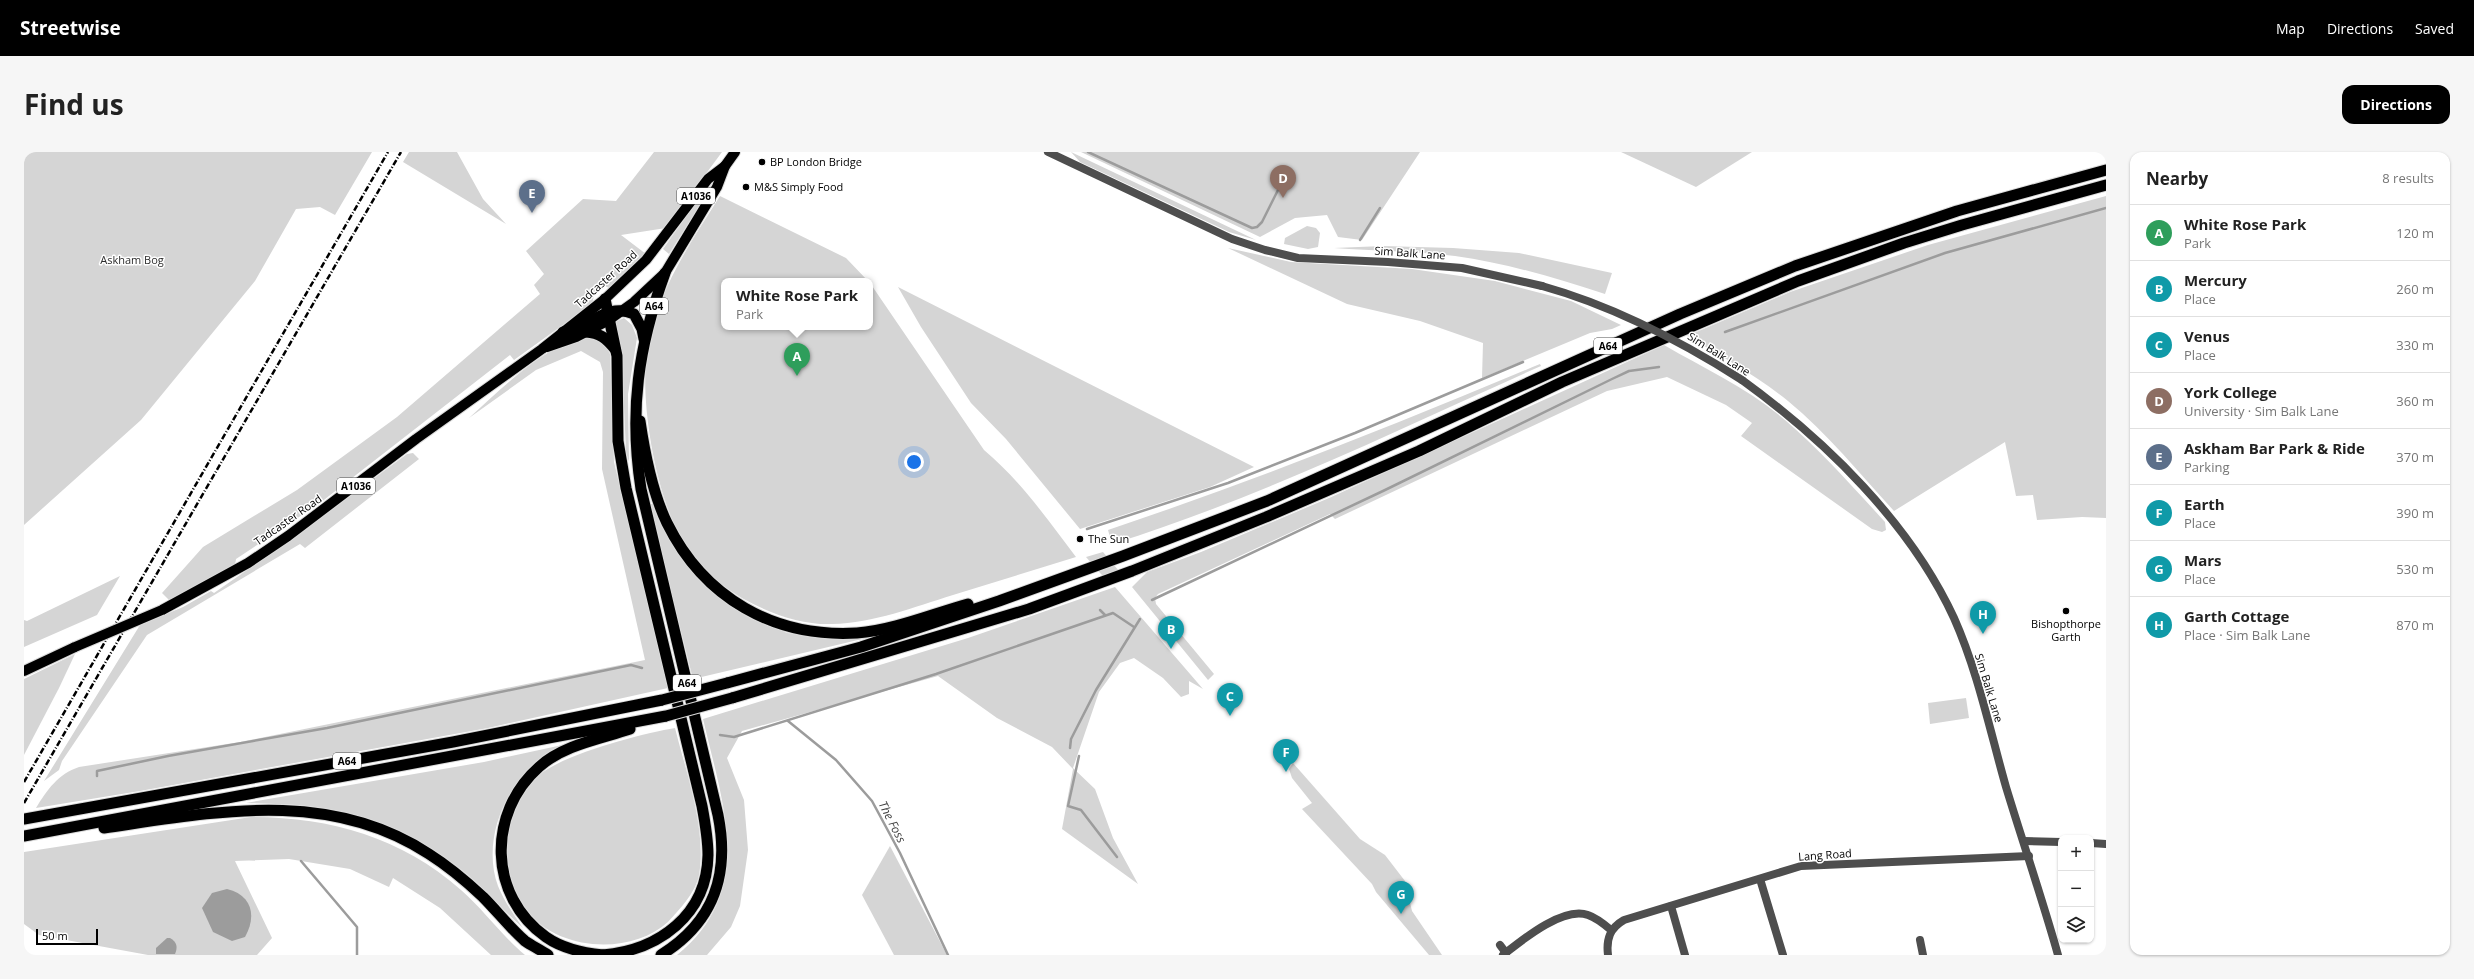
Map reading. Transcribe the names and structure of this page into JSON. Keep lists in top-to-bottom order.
{
  "streets": {
    "highway": ["A64"],
    "main road": ["A1036", "Tadcaster Road"],
    "street": ["Sim Balk Lane", "Lang Road"]
  },
  "crossings": [
    ["Sim Balk Lane", "Lang Road"],
    ["Tadcaster Road", "A64"]
  ],
  "water": ["The Foss"],
  "parks": ["Askham Bog"],
  "places": [
    "BP London Bridge",
    "M&S Simply Food",
    "The Sun",
    "Bishopthorpe Garth"
  ],
  "scale_bar": "50 m",
  "page": {
    "header": "Streetwise",
    "nav": ["Map", "Directions", "Saved"],
    "title": "Find us",
    "buttons": "Directions",
    "heading": ["Nearby", "8 results"],
    "pins": [
      "D",
      "E",
      "A",
      "H",
      "B",
      "C",
      "F",
      "G"
    ],
    "list": [
      {
        "mark": "A",
        "name": "White Rose Park",
        "note": "Park",
        "value": "120 m"
      },
      {
        "mark": "B",
        "name": "Mercury",
        "note": "Place",
        "value": "260 m"
      },
      {
        "mark": "C",
        "name": "Venus",
        "note": "Place",
        "value": "330 m"
      },
      {
        "mark": "D",
        "name": "York College",
        "note": "University · Sim Balk Lane",
        "value": "360 m"
      },
      {
        "mark": "E",
        "name": "Askham Bar Park & Ride",
        "note": "Parking",
        "value": "370 m"
      },
      {
        "mark": "F",
        "name": "Earth",
        "note": "Place",
        "value": "390 m"
      },
      {
        "mark": "G",
        "name": "Mars",
        "note": "Place",
        "value": "530 m"
      },
      {
        "mark": "H",
        "name": "Garth Cottage",
        "note": "Place · Sim Balk Lane",
        "value": "870 m"
      }
    ],
    "popup": ["White Rose Park", "Park"],
    "map_buttons": ["+", "−"],
    "scale": "50 m"
  }
}
